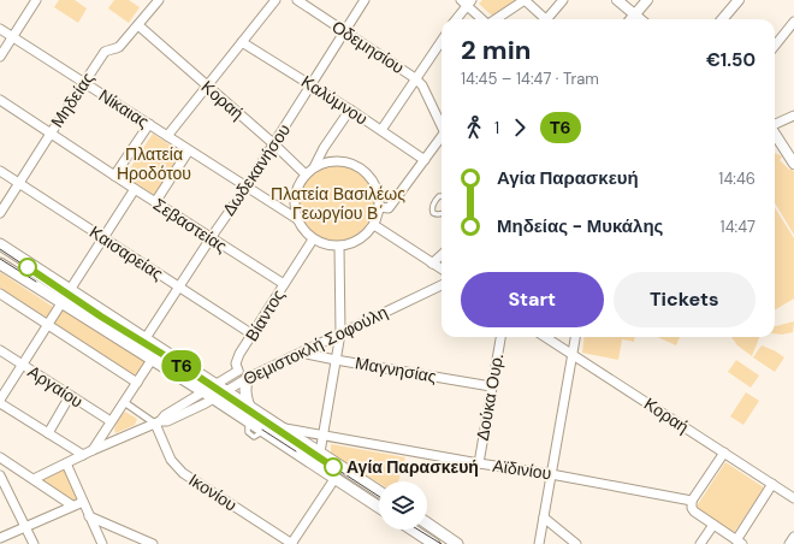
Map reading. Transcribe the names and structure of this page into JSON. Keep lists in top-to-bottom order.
{
  "streets": {
    "street": [
      "Οδεμησίου",
      "Μηδείας",
      "Κοραή",
      "Καλύμνου",
      "Νίκαιας",
      "Δωδεκανήσου",
      "Σεβαστείας",
      "Καισαρείας",
      "Βίαντος",
      "Θεμιστοκλή Σοφούλη",
      "Μαγνησίας",
      "Αργαίου",
      "Δούκα Ουρ.",
      "Αϊδινίου",
      "Ικονίου"
    ]
  },
  "crossings": [
    ["Οδεμησίου", "Δωδεκανήσου"],
    ["Μηδείας", "Κοραή"],
    ["Μηδείας", "Νίκαιας"],
    ["Μηδείας", "Σεβαστείας"],
    ["Μηδείας", "Καισαρείας"],
    ["Κοραή", "Νίκαιας"],
    ["Κοραή", "Δωδεκανήσου"],
    ["Κοραή", "Βίαντος"],
    ["Καλύμνου", "Δωδεκανήσου"],
    ["Νίκαιας", "Δωδεκανήσου"],
    ["Νίκαιας", "Βίαντος"],
    ["Δωδεκανήσου", "Σεβαστείας"],
    ["Δωδεκανήσου", "Καισαρείας"],
    ["Σεβαστείας", "Βίαντος"],
    ["Καισαρείας", "Βίαντος"],
    ["Βίαντος", "Θεμιστοκλή Σοφούλη"],
    ["Θεμιστοκλή Σοφούλη", "Μαγνησίας"],
    ["Θεμιστοκλή Σοφούλη", "Ικονίου"],
    ["Μαγνησίας", "Δούκα Ουρ."],
    ["Δούκα Ουρ.", "Αϊδινίου"]
  ],
  "parks": ["Πλατεία Ηροδότου", "Πλατεία Βασιλέως Γεωργίου Β΄"],
  "places": ["Αγία Παρασκευή"],
  "lines": ["tram line Τ6"],
  "page": {
    "on_map": "Τ6",
    "heading": ["2 min", "14:45 – 14:47 · Tram", "€1.50"],
    "legs": ["1", "Τ6"],
    "list": [
      {
        "name": "Αγία Παρασκευή",
        "value": "14:46"
      },
      {
        "name": "Μηδείας - Μυκάλης",
        "value": "14:47"
      }
    ],
    "buttons": ["Start", "Tickets"]
  }
}
